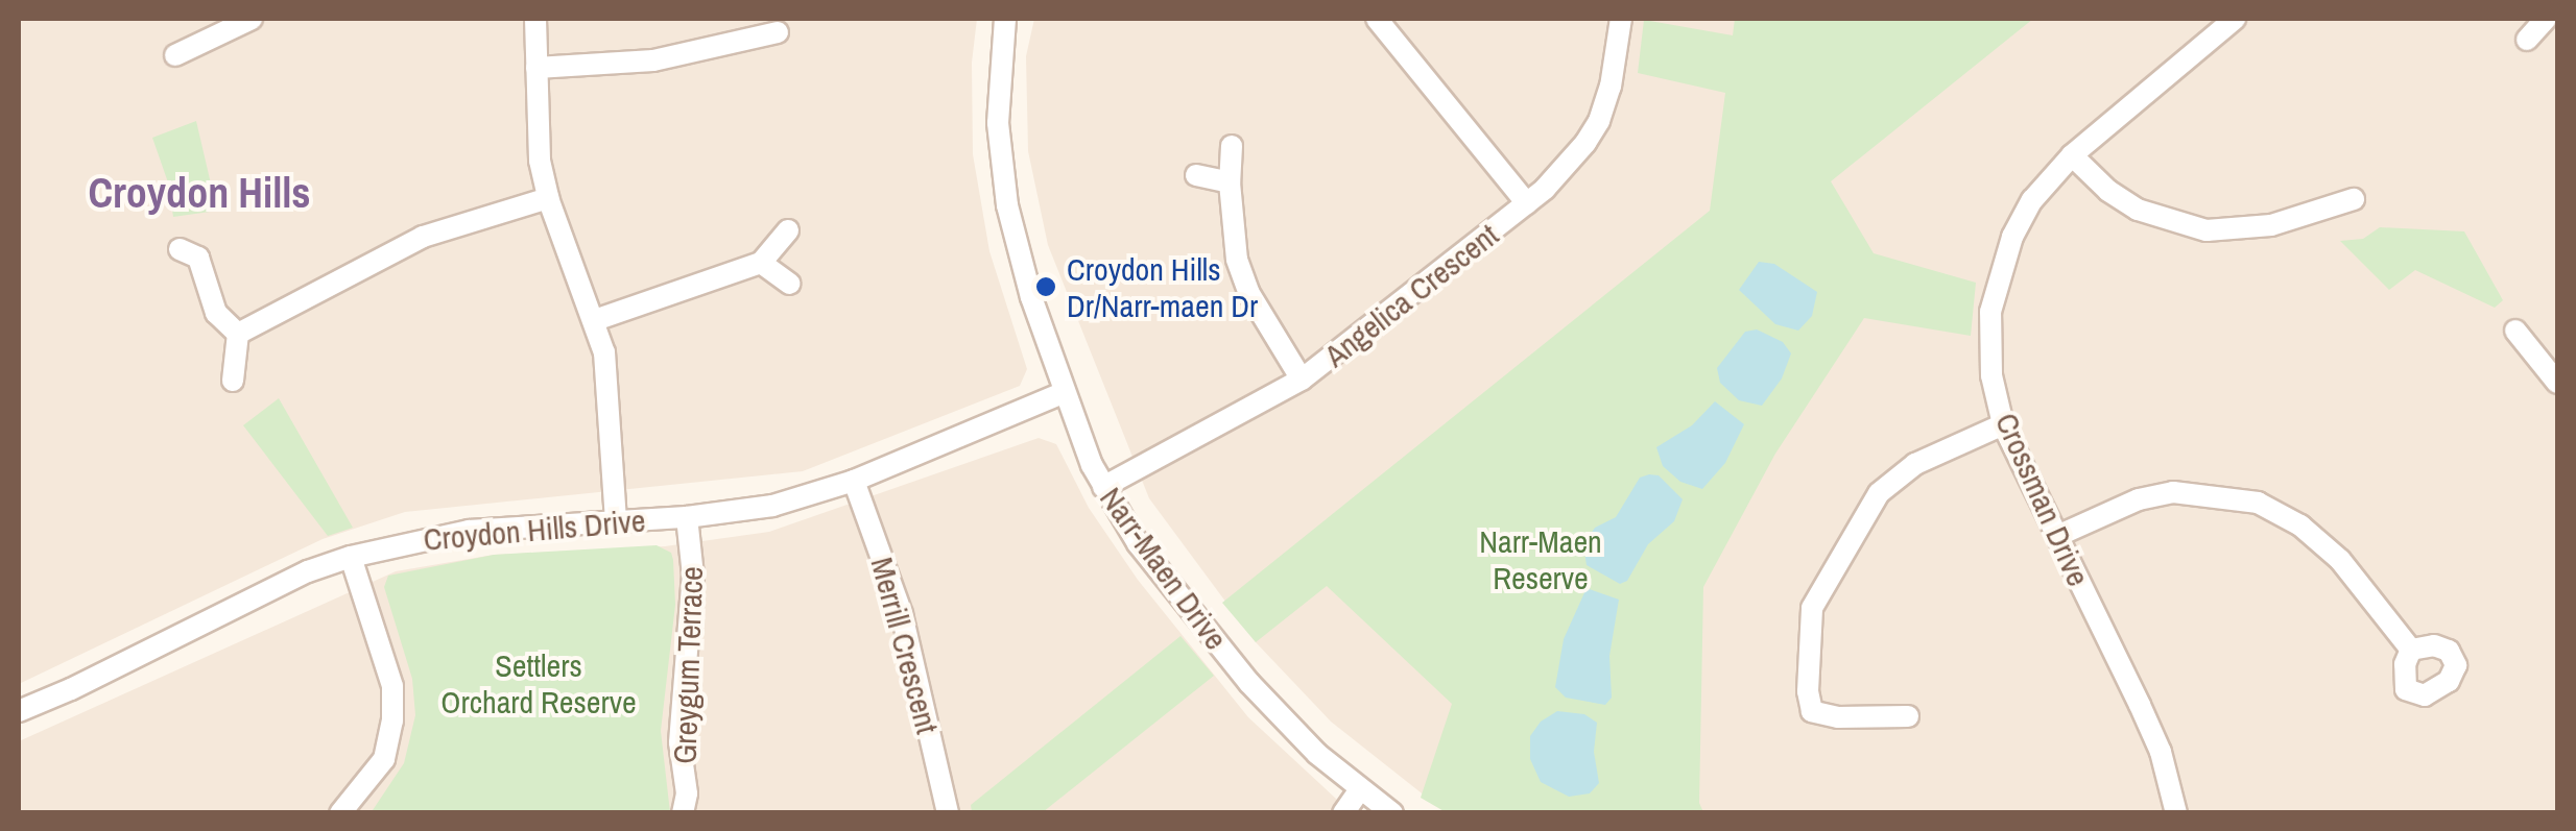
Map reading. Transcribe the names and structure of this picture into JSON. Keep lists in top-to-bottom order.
{
  "streets": {
    "street": [
      "Angelica Crescent",
      "Crossman Drive",
      "Croydon Hills Drive",
      "Narr-Maen Drive",
      "Merrill Crescent",
      "Greygum Terrace"
    ]
  },
  "crossings": [
    ["Angelica Crescent", "Narr-Maen Drive"],
    ["Croydon Hills Drive", "Narr-Maen Drive"],
    ["Croydon Hills Drive", "Merrill Crescent"],
    ["Croydon Hills Drive", "Greygum Terrace"]
  ],
  "districts": ["Croydon Hills"],
  "parks": ["Narr-Maen Reserve", "Settlers Orchard Reserve"],
  "places": ["Croydon Hills Dr/Narr-maen Dr"]
}
